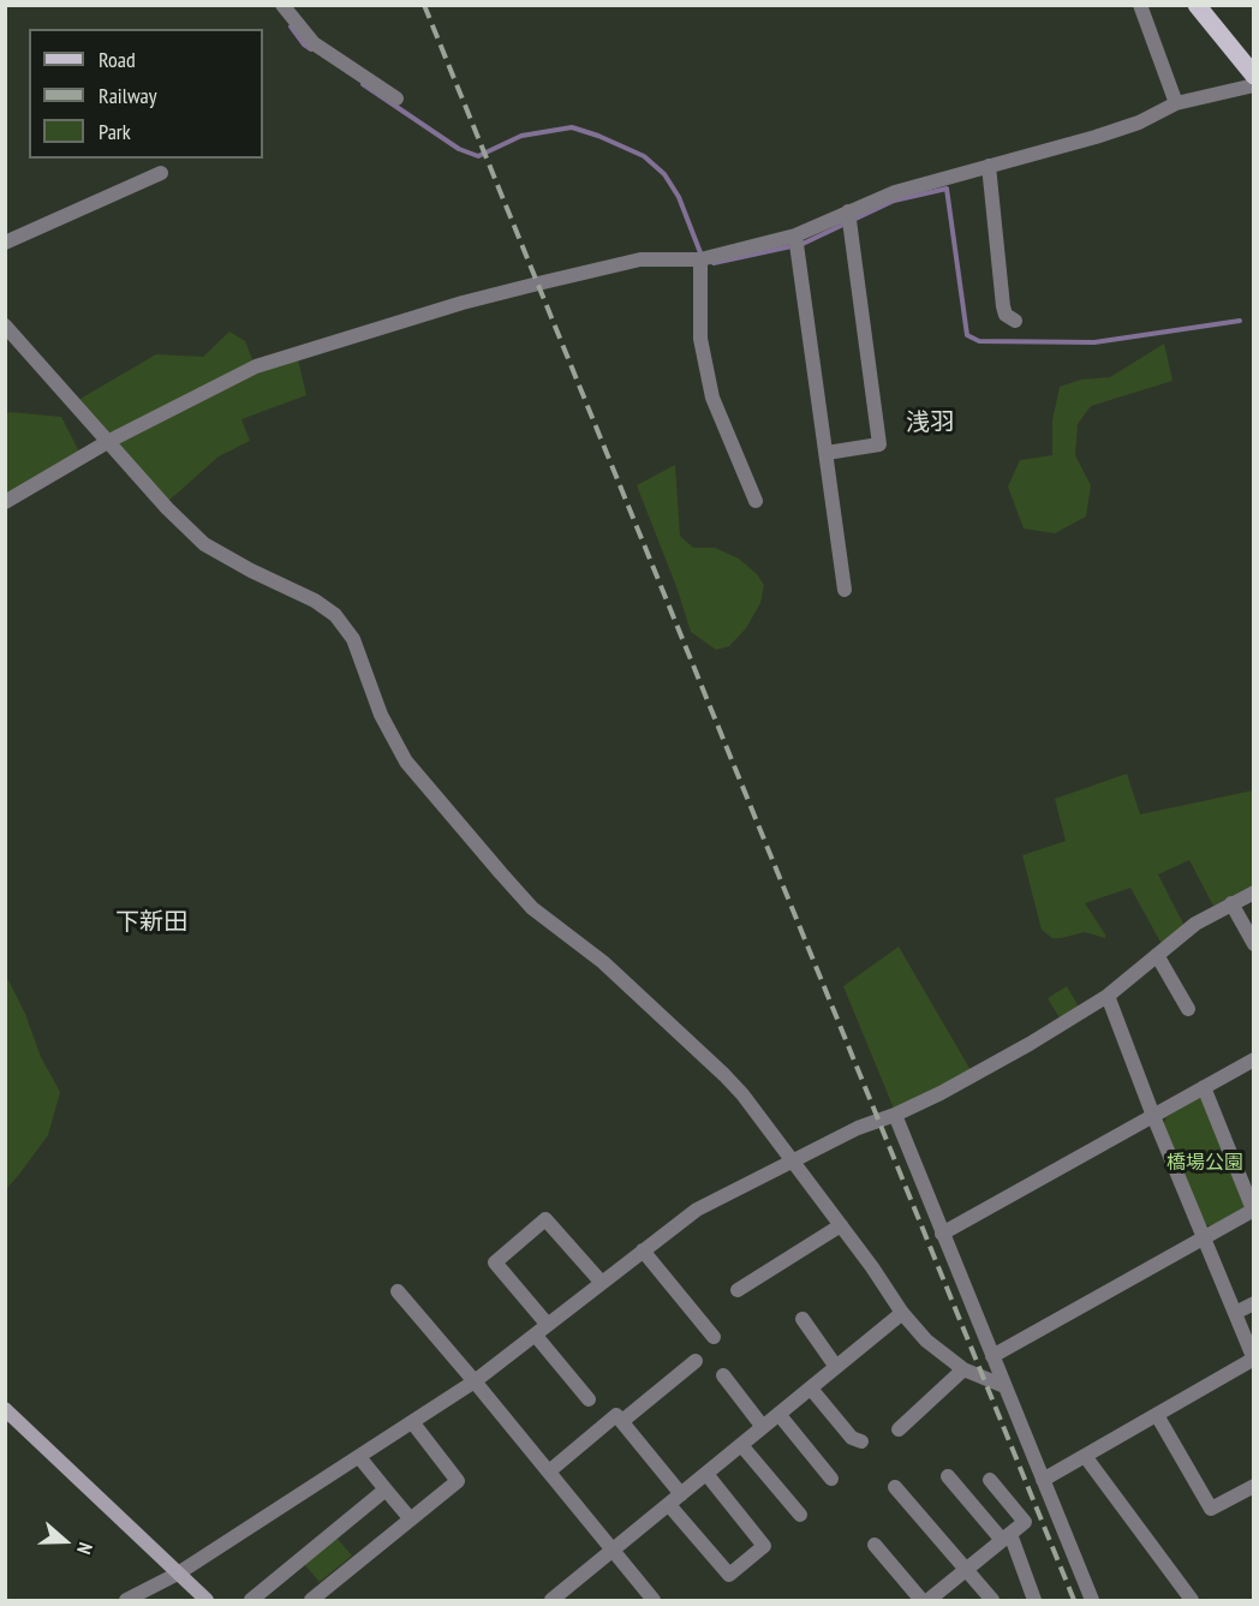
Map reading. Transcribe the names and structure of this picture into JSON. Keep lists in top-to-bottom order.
{
  "districts": ["浅羽", "下新田"],
  "parks": ["橋場公園"],
  "legend": ["Road", "Railway", "Park"],
  "north": "right"
}
